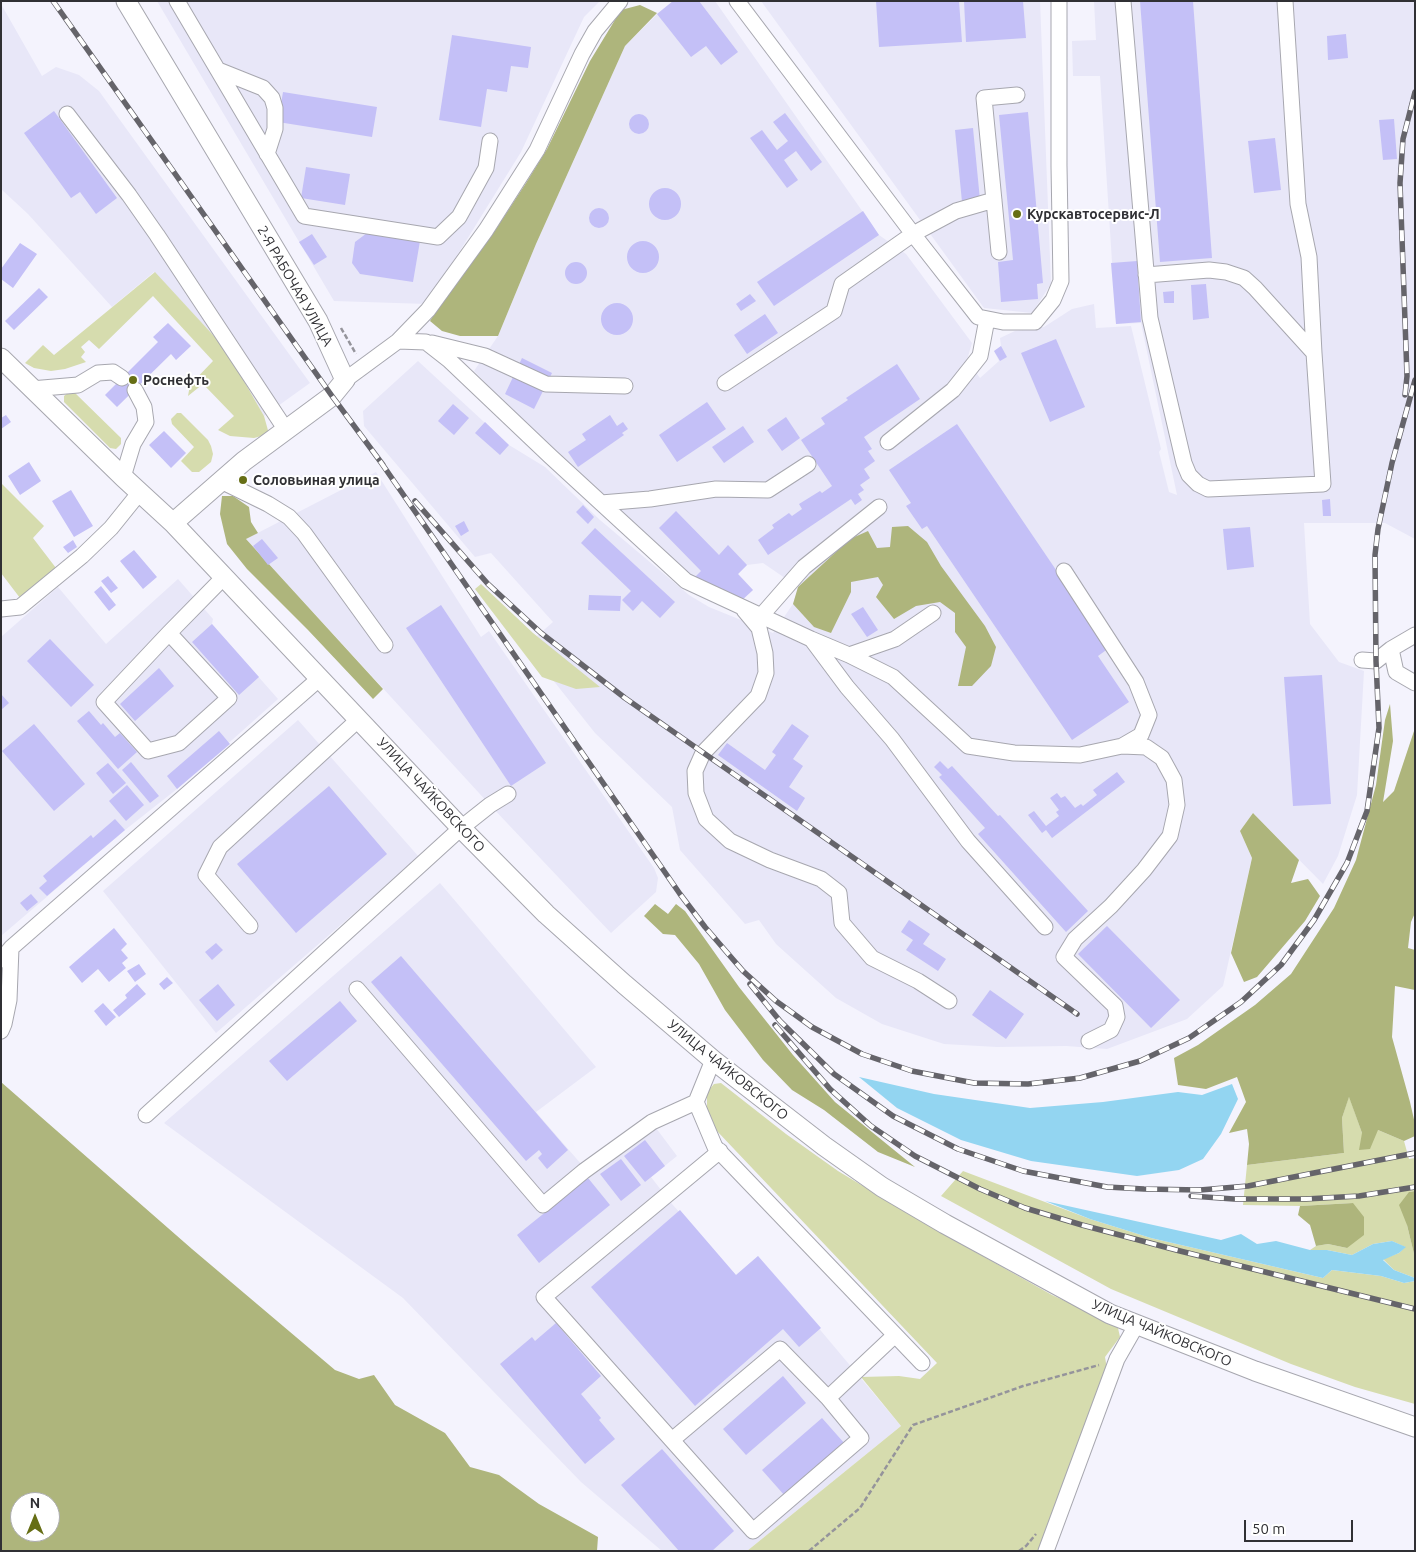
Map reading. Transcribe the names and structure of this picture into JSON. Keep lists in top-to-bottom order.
{
  "streets": {
    "main road": ["2-Я РАБОЧАЯ УЛИЦА", "УЛИЦА ЧАЙКОВСКОГО"]
  },
  "places": ["Курскавтосервис-Л", "Роснефть", "Соловьиная улица"],
  "scale_bar": "50 m",
  "north": "top"
}
